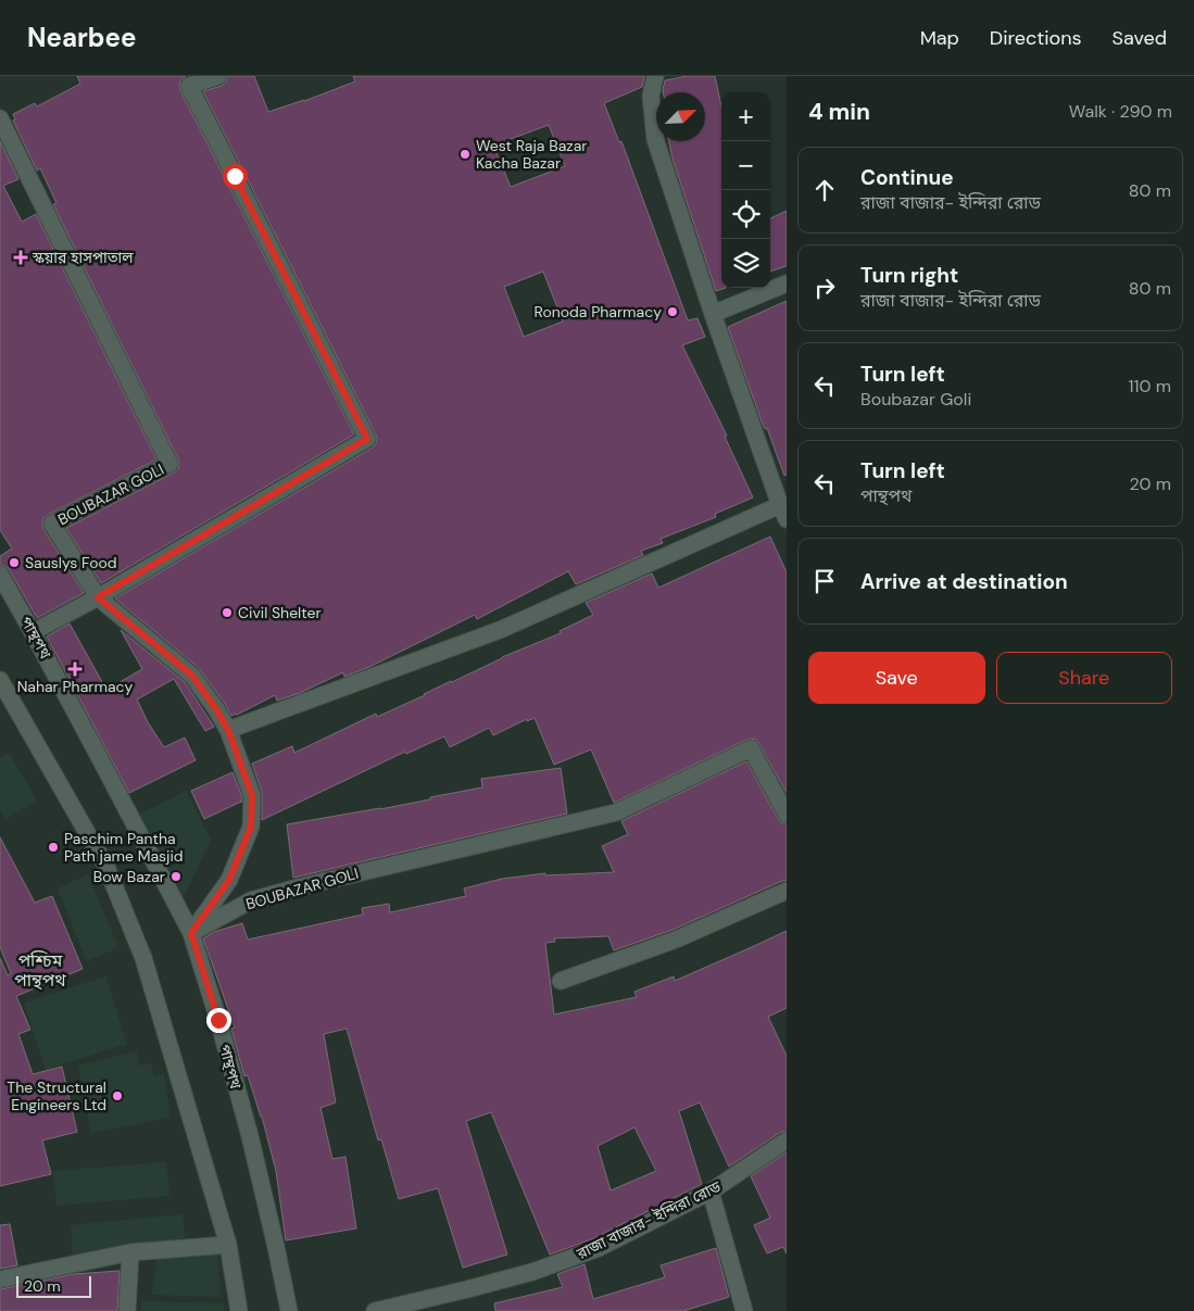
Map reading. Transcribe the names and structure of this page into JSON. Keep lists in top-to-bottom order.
{
  "streets": {
    "street": ["BOUBAZAR GOLI", "পান্থপথ", "রাজা বাজার- ইন্দিরা রোড"]
  },
  "crossings": [
    ["BOUBAZAR GOLI", "পান্থপথ"]
  ],
  "districts": ["পশ্চিম পান্থপথ"],
  "places": {
    "other": [
      "West Raja Bazar Kacha Bazar",
      "Ronoda Pharmacy",
      "Sauslys Food",
      "Civil Shelter",
      "Paschim Pantha Path jame Masjid",
      "Bow Bazar",
      "The Structural Engineers Ltd"
    ],
    "health": ["স্কয়ার হাসপাতাল", "Nahar Pharmacy"]
  },
  "scale_bar": "20 m",
  "north": "top right",
  "page": {
    "header": "Nearbee",
    "nav": ["Map", "Directions", "Saved"],
    "heading": ["4 min", "Walk · 290 m"],
    "map_buttons": ["+", "−"],
    "list": [
      ["Continue", "রাজা বাজার- ইন্দিরা রোড", "80 m"],
      ["Turn right", "রাজা বাজার- ইন্দিরা রোড", "80 m"],
      ["Turn left", "Boubazar Goli", "110 m"],
      ["Turn left", "পান্থপথ", "20 m"],
      "Arrive at destination"
    ],
    "buttons": ["Save", "Share"],
    "scale": "20 m"
  }
}
